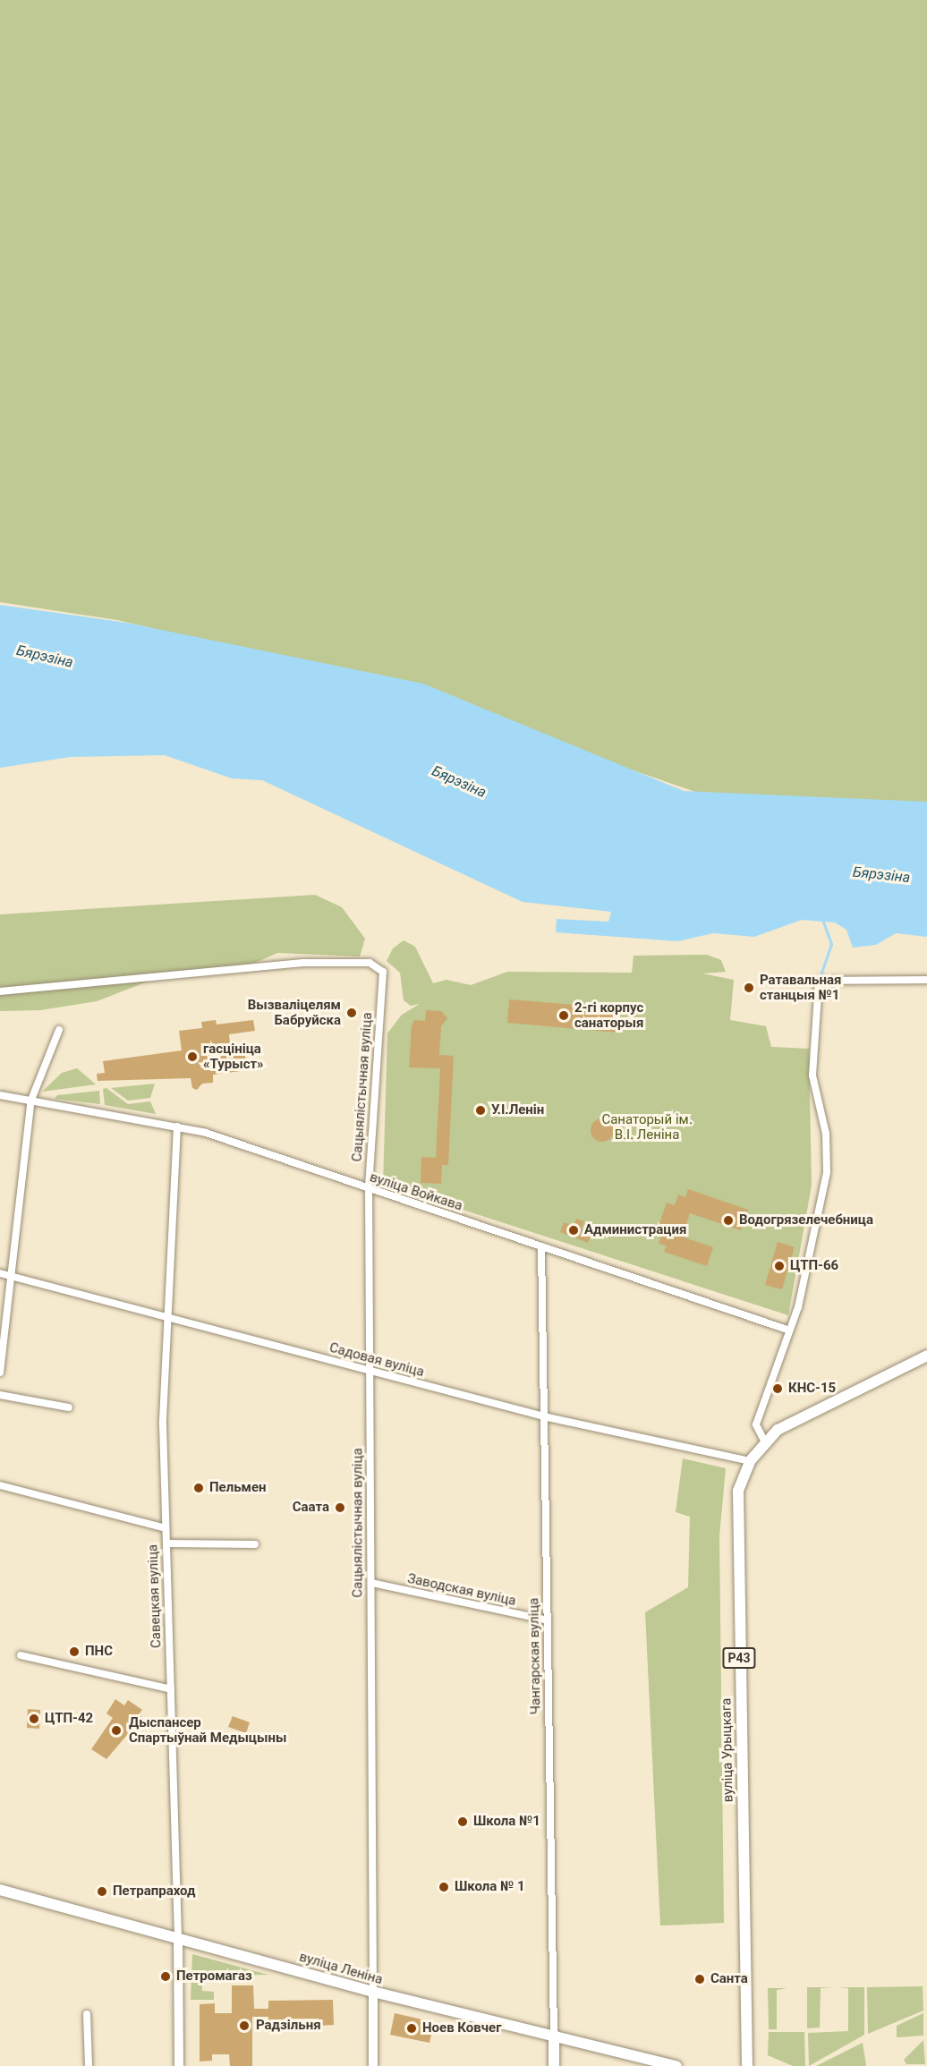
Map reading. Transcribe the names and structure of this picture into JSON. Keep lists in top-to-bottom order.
{
  "streets": {
    "main road": [
      "Чангарская вуліца",
      "Р43",
      "вуліца Урыцкага",
      "вуліца Леніна"
    ],
    "street": [
      "Сацыялістычная вуліца",
      "вуліца Войкава",
      "Садовая вуліца",
      "Заводская вуліца",
      "Савецкая вуліца"
    ]
  },
  "crossings": [
    ["Сацыялістычная вуліца", "вуліца Войкава"],
    ["Сацыялістычная вуліца", "Садовая вуліца"],
    ["Сацыялістычная вуліца", "Заводская вуліца"],
    ["Сацыялістычная вуліца", "вуліца Леніна"],
    ["вуліца Войкава", "Савецкая вуліца"],
    ["вуліца Войкава", "Чангарская вуліца"],
    ["Садовая вуліца", "Савецкая вуліца"],
    ["Садовая вуліца", "Чангарская вуліца"],
    ["Садовая вуліца", "вуліца Урыцкага"],
    ["Заводская вуліца", "Чангарская вуліца"],
    ["Савецкая вуліца", "вуліца Леніна"],
    ["Чангарская вуліца", "вуліца Леніна"]
  ],
  "water": ["Бярэзіна"],
  "parks": ["Санаторый ім. В.І. Леніна"],
  "places": [
    "Ратавальная станцыя №1",
    "Вызваліцелям Бабруйска",
    "2-гі корпус санаторыя",
    "гасцініца «Турыст»",
    "У.І.Ленін",
    "Водогрязелечебница",
    "Администрация",
    "ЦТП-66",
    "КНС-15",
    "Пельмен",
    "Саата",
    "ПНС",
    "ЦТП-42",
    "Дыспансер Спартыўнай Медыцыны",
    "Школа №1",
    "Школа № 1",
    "Петрапраход",
    "Петромагаз",
    "Санта",
    "Радзільня",
    "Ноев Ковчег"
  ]
}
